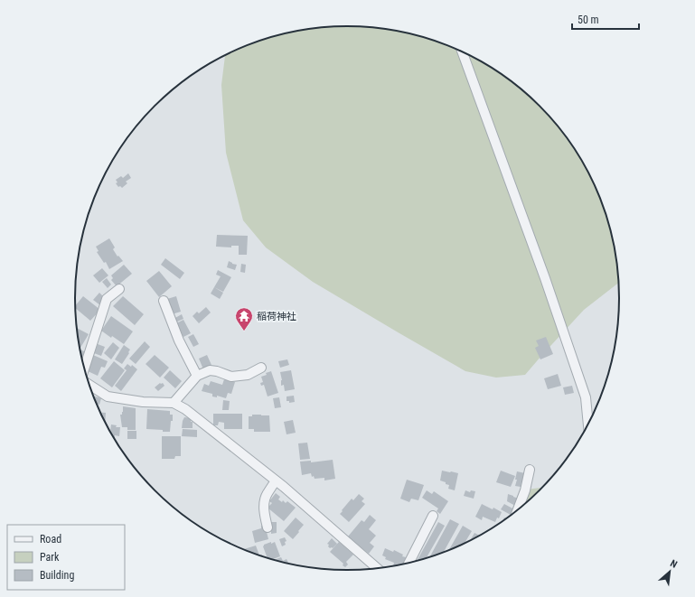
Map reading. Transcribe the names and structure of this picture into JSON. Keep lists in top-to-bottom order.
{
  "places": {
    "temple": ["稲荷神社"]
  },
  "legend": ["Road", "Park", "Building"],
  "scale_bar": "50 m",
  "north": "top right"
}
